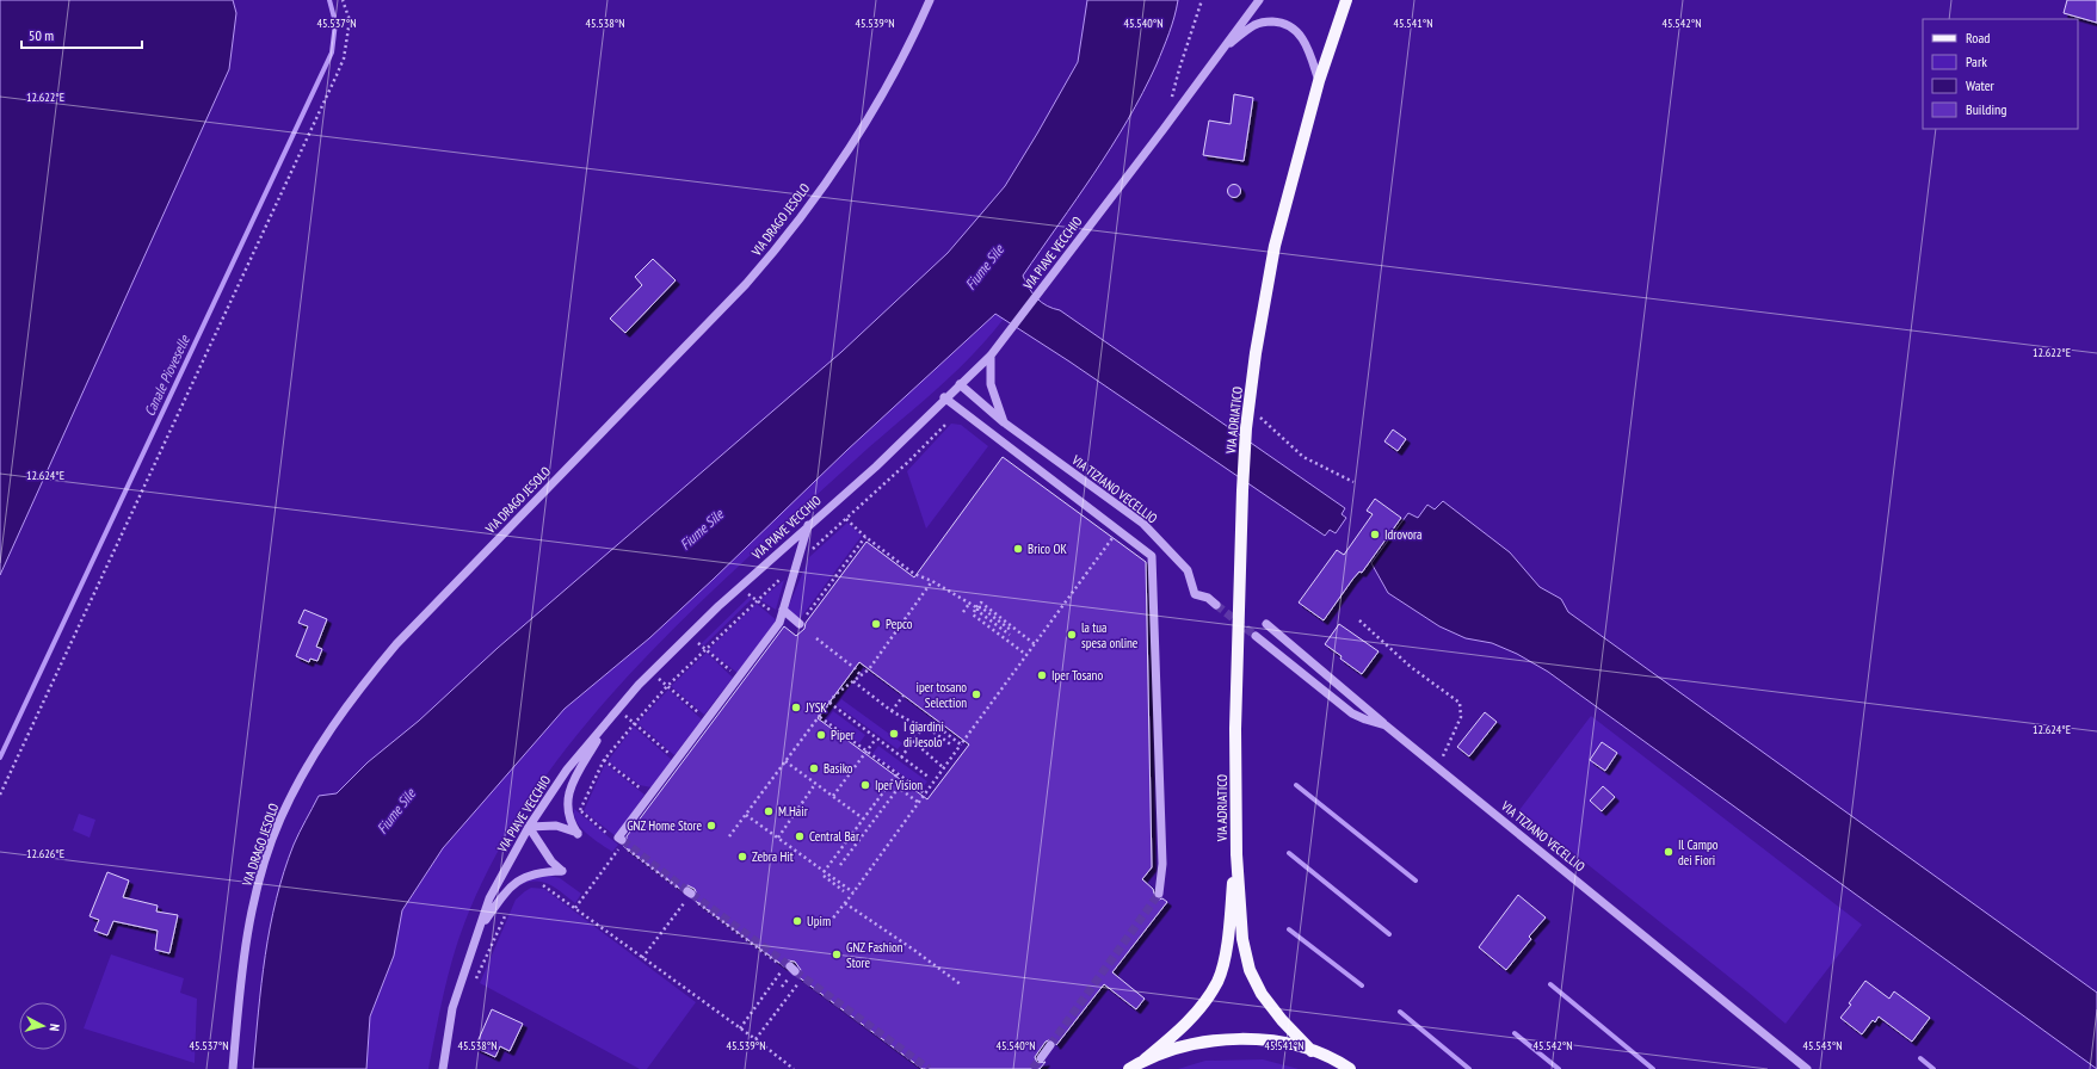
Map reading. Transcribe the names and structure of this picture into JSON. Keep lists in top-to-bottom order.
{
  "streets": {
    "main road": ["VIA ADRIATICO"],
    "street": ["VIA DRAGO JESOLO", "VIA PIAVE VECCHIO", "VIA TIZIANO VECELLIO"]
  },
  "crossings": [
    ["VIA PIAVE VECCHIO", "VIA ADRIATICO"],
    ["VIA PIAVE VECCHIO", "VIA TIZIANO VECELLIO"]
  ],
  "water": ["Fiume Sile", "Canale Pioveselle"],
  "places": [
    "Idrovora",
    "Brico OK",
    "Pepco",
    "la tua spesa online",
    "Iper Tosano",
    "iper tosano Selection",
    "JYSK",
    "I giardini di Jesolo",
    "Piper",
    "Basiko",
    "Iper Vision",
    "M.Hair",
    "GNZ Home Store",
    "Central Bar",
    "Il Campo dei Fiori",
    "Zebra Hit",
    "Upim",
    "GNZ Fashion Store"
  ],
  "legend": [
    "Road",
    "Park",
    "Water",
    "Building"
  ],
  "scale_bar": "50 m",
  "north": "right",
  "coordinates": [
    "45.537°N",
    "45.538°N",
    "45.539°N",
    "45.540°N",
    "45.541°N",
    "45.542°N",
    "12.622°E",
    "12.624°E",
    "12.626°E",
    "45.543°N"
  ]
}
